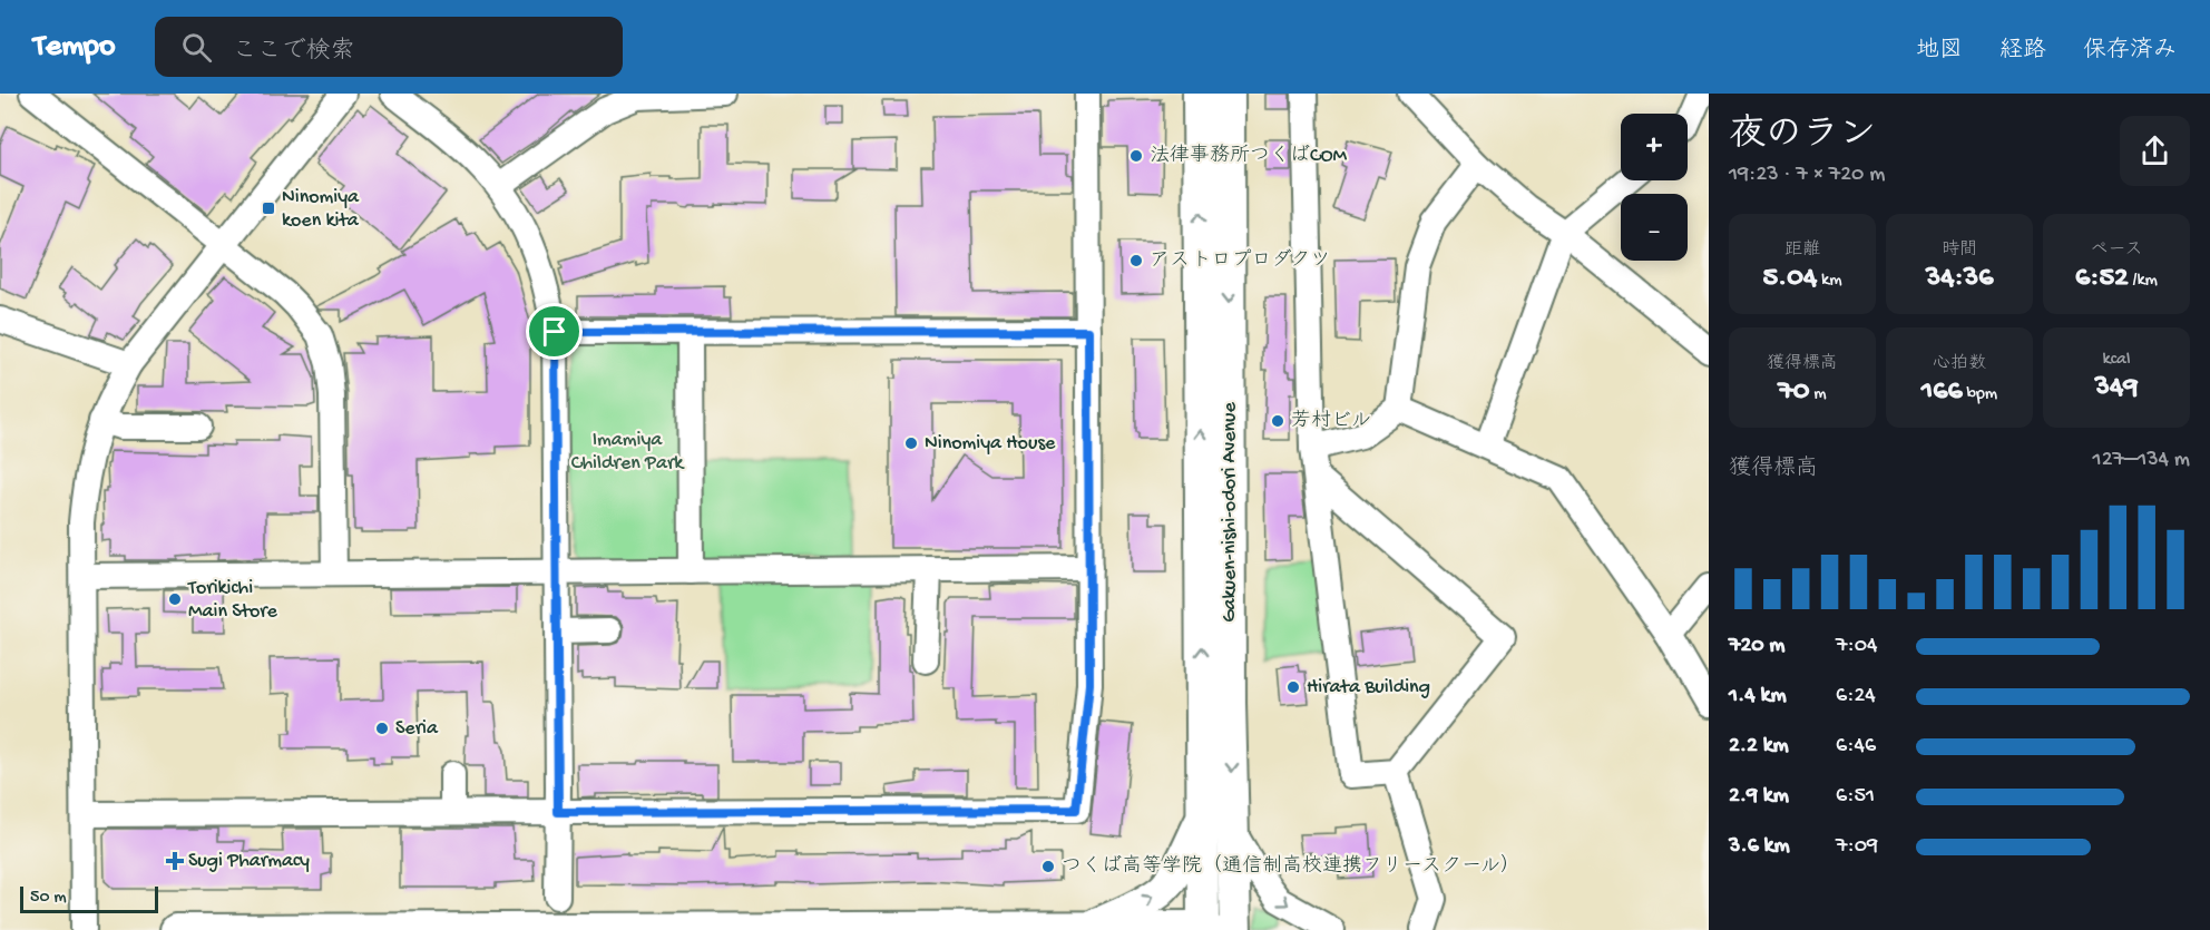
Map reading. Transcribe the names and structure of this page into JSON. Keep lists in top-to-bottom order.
{
  "streets": {
    "main road": ["Gakuen-nishi-odori Avenue"]
  },
  "parks": ["Imamiya Children Park"],
  "places": {
    "other": [
      "法律事務所つくばCOM",
      "アストロプロダクツ",
      "芳村ビル",
      "Ninomiya House",
      "Torikichi Main Store",
      "Hirata Building",
      "Seria",
      "つくば高等学院（通信制高校連携フリースクール）"
    ],
    "transit": ["Ninomiya koen kita"],
    "health": ["Sugi Pharmacy"]
  },
  "scale_bar": "50 m",
  "page": {
    "header": "Tempo",
    "search": "ここで検索",
    "nav": ["地図", "経路", "保存済み"],
    "heading": ["夜のラン", "19:23 · 7 × 720 m"],
    "map_buttons": ["+", "−"],
    "stats": [
      ["距離", "5.04 km"],
      ["時間", "34:36"],
      ["ペース", "6:52 /km"],
      ["獲得標高", "70 m"],
      ["心拍数", "166 bpm"],
      ["kcal", "349"]
    ],
    "chart": ["獲得標高", "127–134 m"],
    "list": [
      {
        "name": "720 m",
        "note": "7:04"
      },
      {
        "name": "1.4 km",
        "note": "6:24"
      },
      {
        "name": "2.2 km",
        "note": "6:46"
      },
      {
        "name": "2.9 km",
        "note": "6:51"
      },
      {
        "name": "3.6 km",
        "note": "7:09"
      }
    ],
    "scale": "50 m"
  }
}
